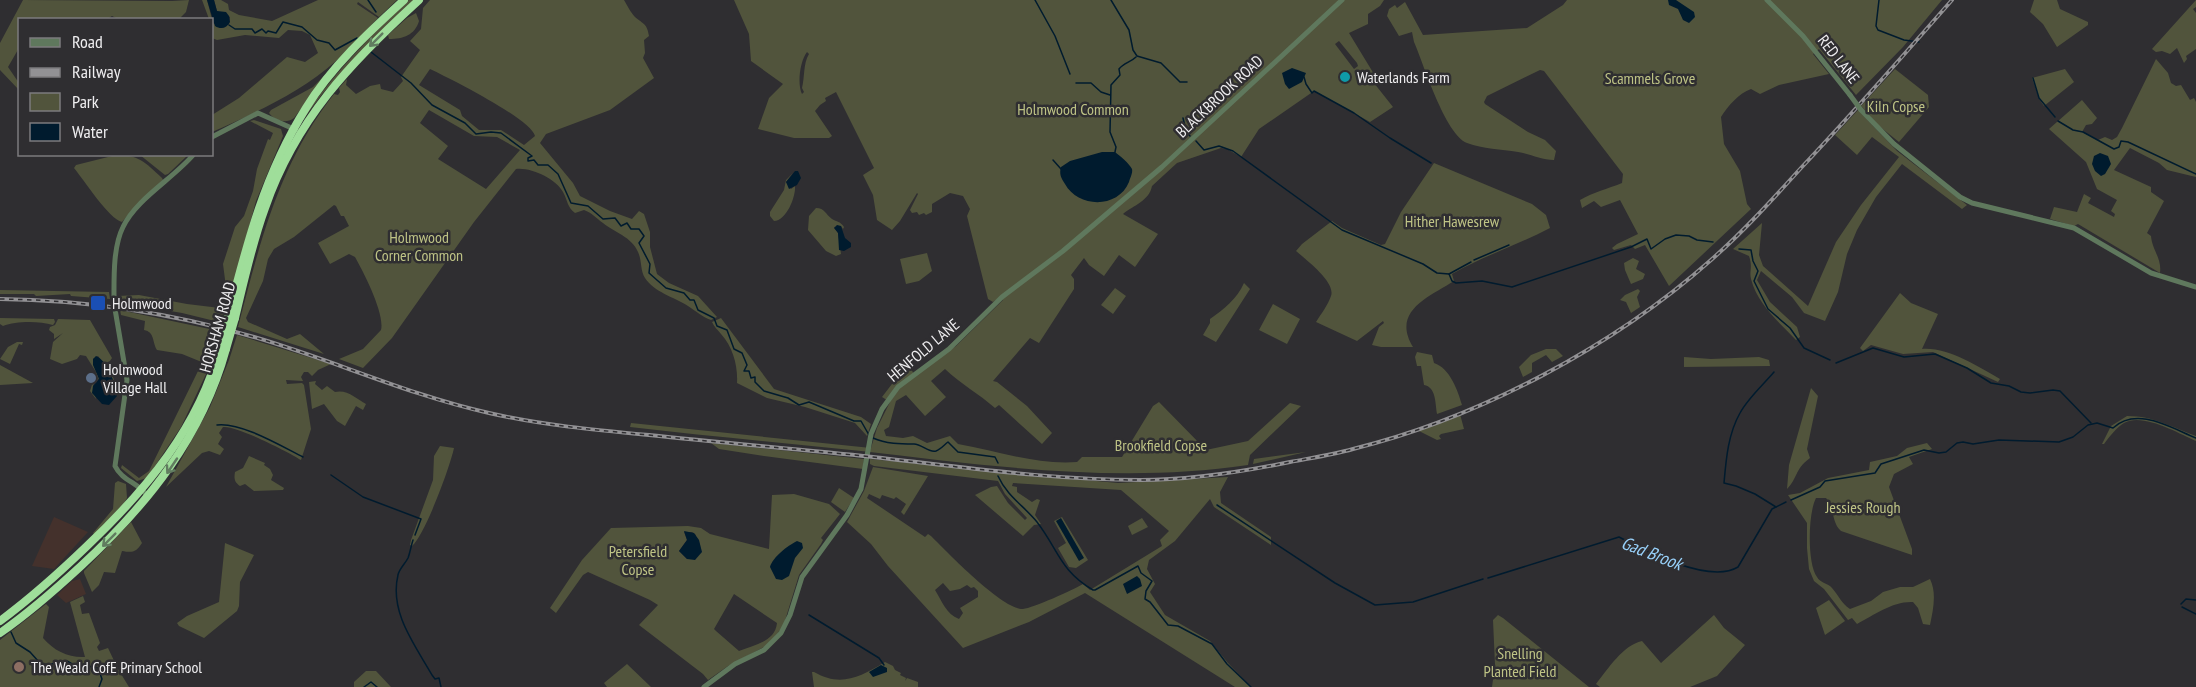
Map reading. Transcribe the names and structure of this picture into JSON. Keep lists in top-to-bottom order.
{
  "streets": {
    "highway": ["HORSHAM ROAD"],
    "street": ["RED LANE", "BLACKBROOK ROAD", "HENFOLD LANE"]
  },
  "crossings": [
    ["BLACKBROOK ROAD", "HENFOLD LANE"]
  ],
  "water": ["Gad Brook"],
  "parks": [
    "Scammels Grove",
    "Kiln Copse",
    "Holmwood Common",
    "Hither Hawesrew",
    "Holmwood Corner Common",
    "Brookfield Copse",
    "Jessies Rough",
    "Petersfield Copse",
    "Snelling Planted Field"
  ],
  "places": {
    "other": ["Waterlands Farm", "Holmwood Village Hall", "The Weald CofE Primary School"],
    "transit": ["Holmwood"]
  },
  "legend": [
    "Road",
    "Railway",
    "Park",
    "Water"
  ]
}
